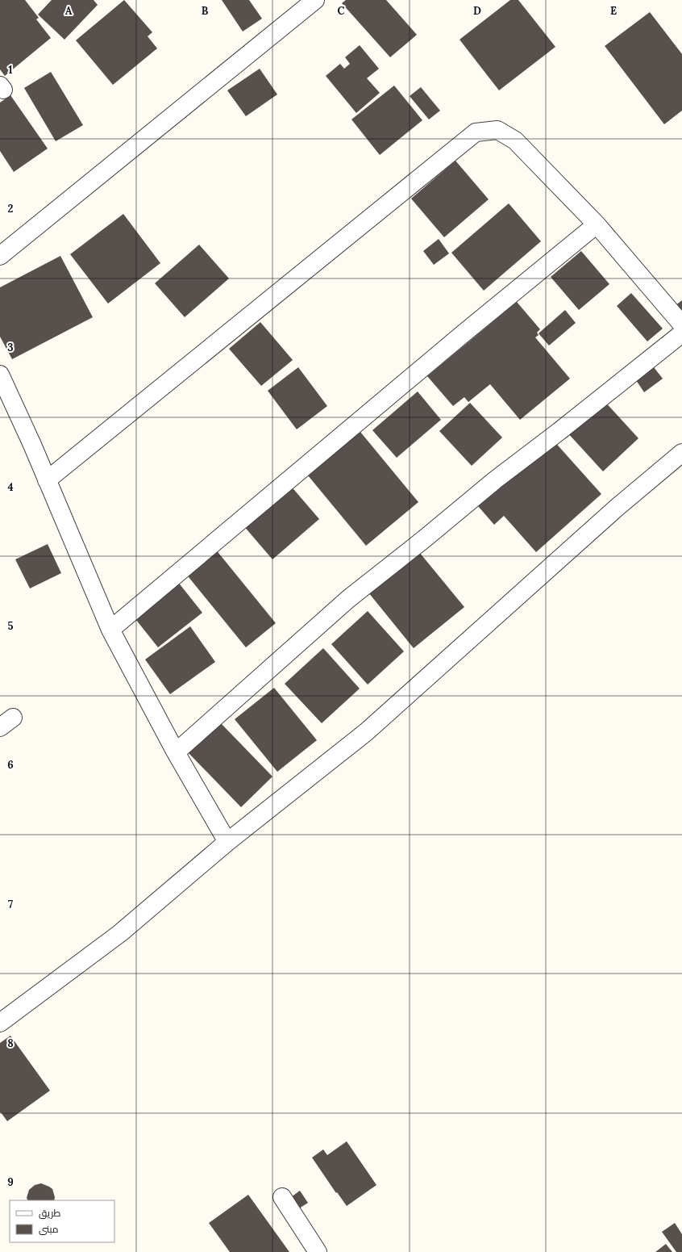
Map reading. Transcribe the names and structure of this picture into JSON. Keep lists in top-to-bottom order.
{
  "legend": ["طريق", "مبنى"],
  "grid": {
    "columns": [
      "A",
      "B",
      "C",
      "D",
      "E"
    ],
    "rows": [
      "1",
      "2",
      "3",
      "4",
      "5",
      "6",
      "7",
      "8",
      "9"
    ]
  }
}
